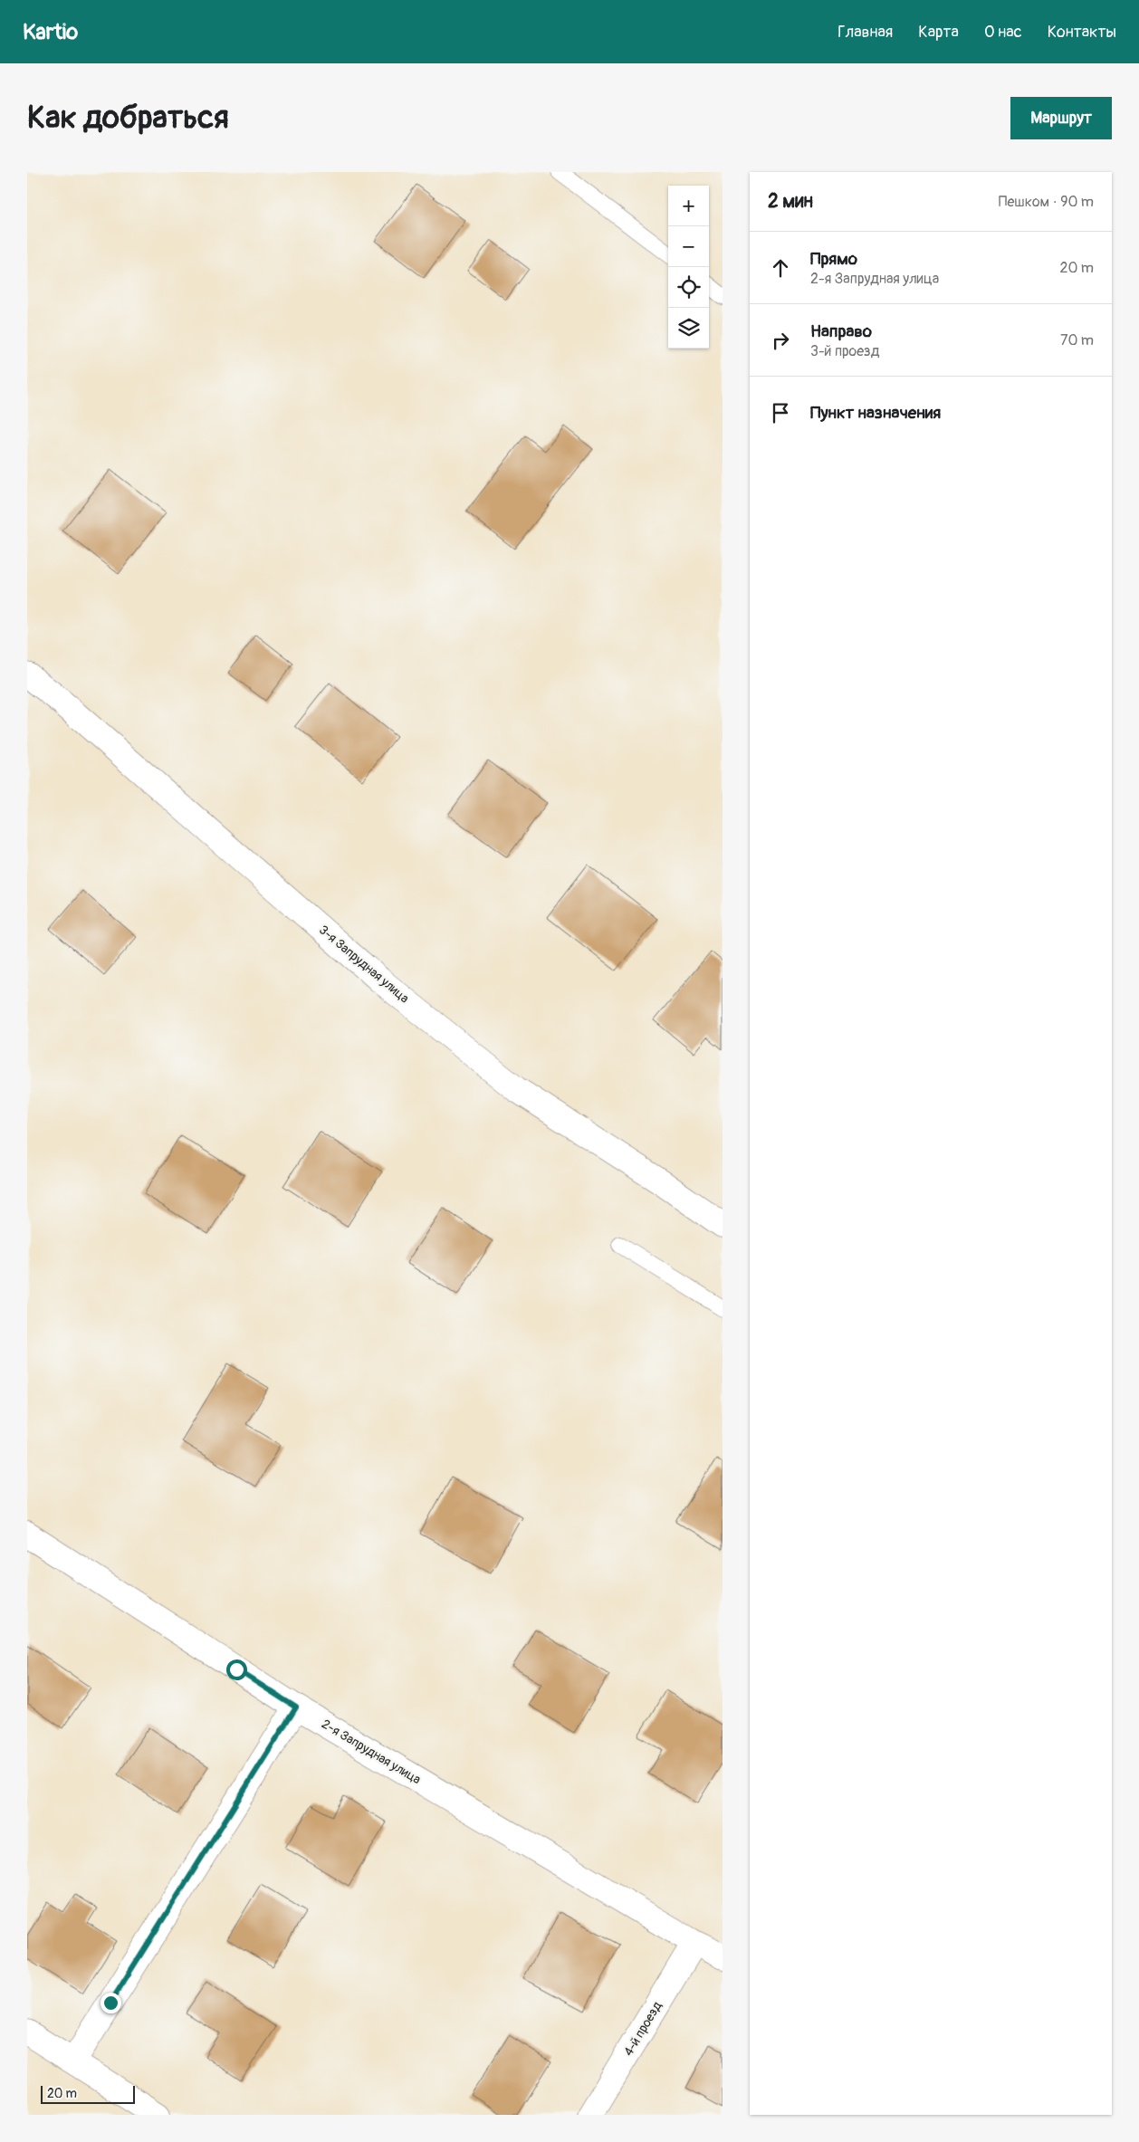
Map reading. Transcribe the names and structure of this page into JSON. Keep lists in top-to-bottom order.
{
  "streets": {
    "street": ["3-я Запрудная улица", "2-я Запрудная улица", "4-й проезд"]
  },
  "crossings": [
    ["2-я Запрудная улица", "4-й проезд"]
  ],
  "scale_bar": "20 m",
  "page": {
    "header": "Kartio",
    "nav": [
      "Главная",
      "Карта",
      "О нас",
      "Контакты"
    ],
    "buttons": "Маршрут",
    "title": "Как добраться",
    "heading": ["2 мин", "Пешком · 90 m"],
    "map_buttons": ["+", "−"],
    "list": [
      ["Прямо", "2-я Запрудная улица", "20 m"],
      ["Направо", "3-й проезд", "70 m"],
      "Пункт назначения"
    ],
    "scale": "20 m"
  }
}
